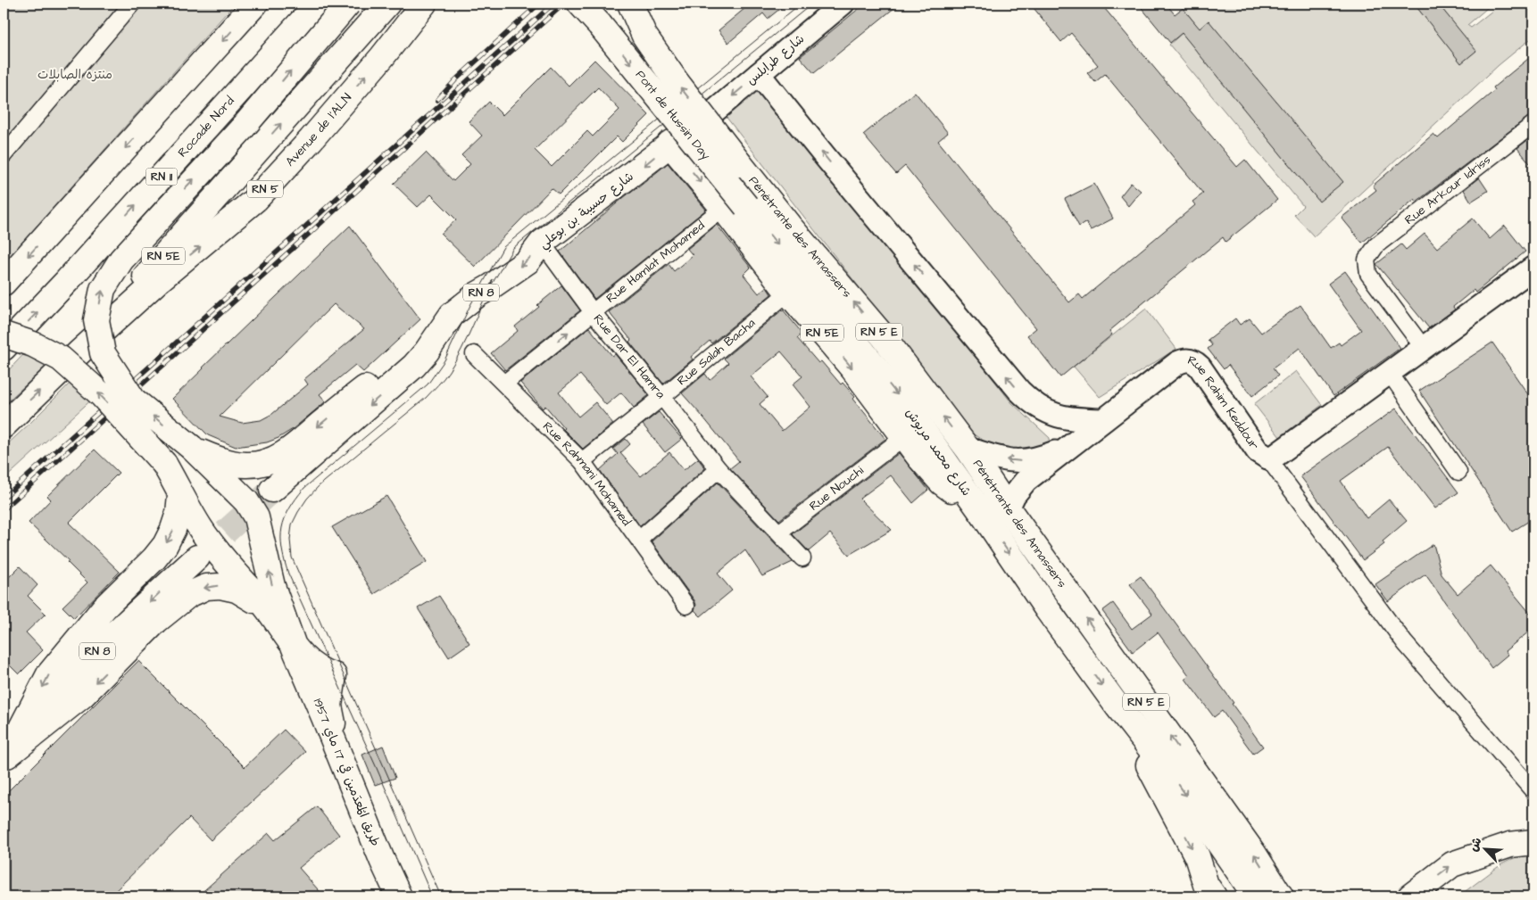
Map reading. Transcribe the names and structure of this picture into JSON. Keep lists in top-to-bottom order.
{
  "streets": {
    "main road": [
      "شارع طرابلس",
      "Pont de Hussin Day",
      "Rocade Nord",
      "Avenue de l'ALN",
      "RN 11",
      "RN 5",
      "شارع حسيبة بن بوعلي",
      "Pénétrante des Annassers",
      "RN 5E",
      "RN 8",
      "RN 5 E",
      "Rue Rahim Keddour",
      "شارع محمد مربوش",
      "طريق المُعدَمين في 17 ماي 1957"
    ],
    "street": [
      "Rue Arkour Idriss",
      "Rue Hamlat Mohamed",
      "Rue Salah Bacha",
      "Rue Dar El Hamra",
      "Rue Rahmani Mohamed",
      "Rue Nouchi"
    ]
  },
  "crossings": [
    ["شارع طرابلس", "شارع حسيبة بن بوعلي"],
    ["Pont de Hussin Day", "Pénétrante des Annassers"],
    ["Pont de Hussin Day", "RN 5E"],
    ["Pont de Hussin Day", "Rue Hamlat Mohamed"],
    ["Pont de Hussin Day", "شارع محمد مربوش"],
    ["Avenue de l'ALN", "RN 5E"],
    ["Rue Arkour Idriss", "Rue Rahim Keddour"],
    ["شارع حسيبة بن بوعلي", "RN 5E"],
    ["شارع حسيبة بن بوعلي", "Rue Dar El Hamra"],
    ["Pénétrante des Annassers", "Rue Rahim Keddour"],
    ["RN 5E", "Rue Hamlat Mohamed"],
    ["RN 5E", "Rue Salah Bacha"],
    ["RN 5E", "شارع محمد مربوش"],
    ["Rue Hamlat Mohamed", "Rue Dar El Hamra"],
    ["Rue Hamlat Mohamed", "شارع محمد مربوش"],
    ["Rue Hamlat Mohamed", "Rue Rahmani Mohamed"],
    ["RN 5 E", "شارع محمد مربوش"],
    ["Rue Salah Bacha", "Rue Dar El Hamra"],
    ["Rue Salah Bacha", "Rue Rahmani Mohamed"],
    ["Rue Dar El Hamra", "Rue Nouchi"]
  ],
  "one_way": ["شارع طرابلس", "شارع حسيبة بن بوعلي", "Rue Hamlat Mohamed"],
  "parks": ["منتزه الصابلات"],
  "north": "top left"
}
